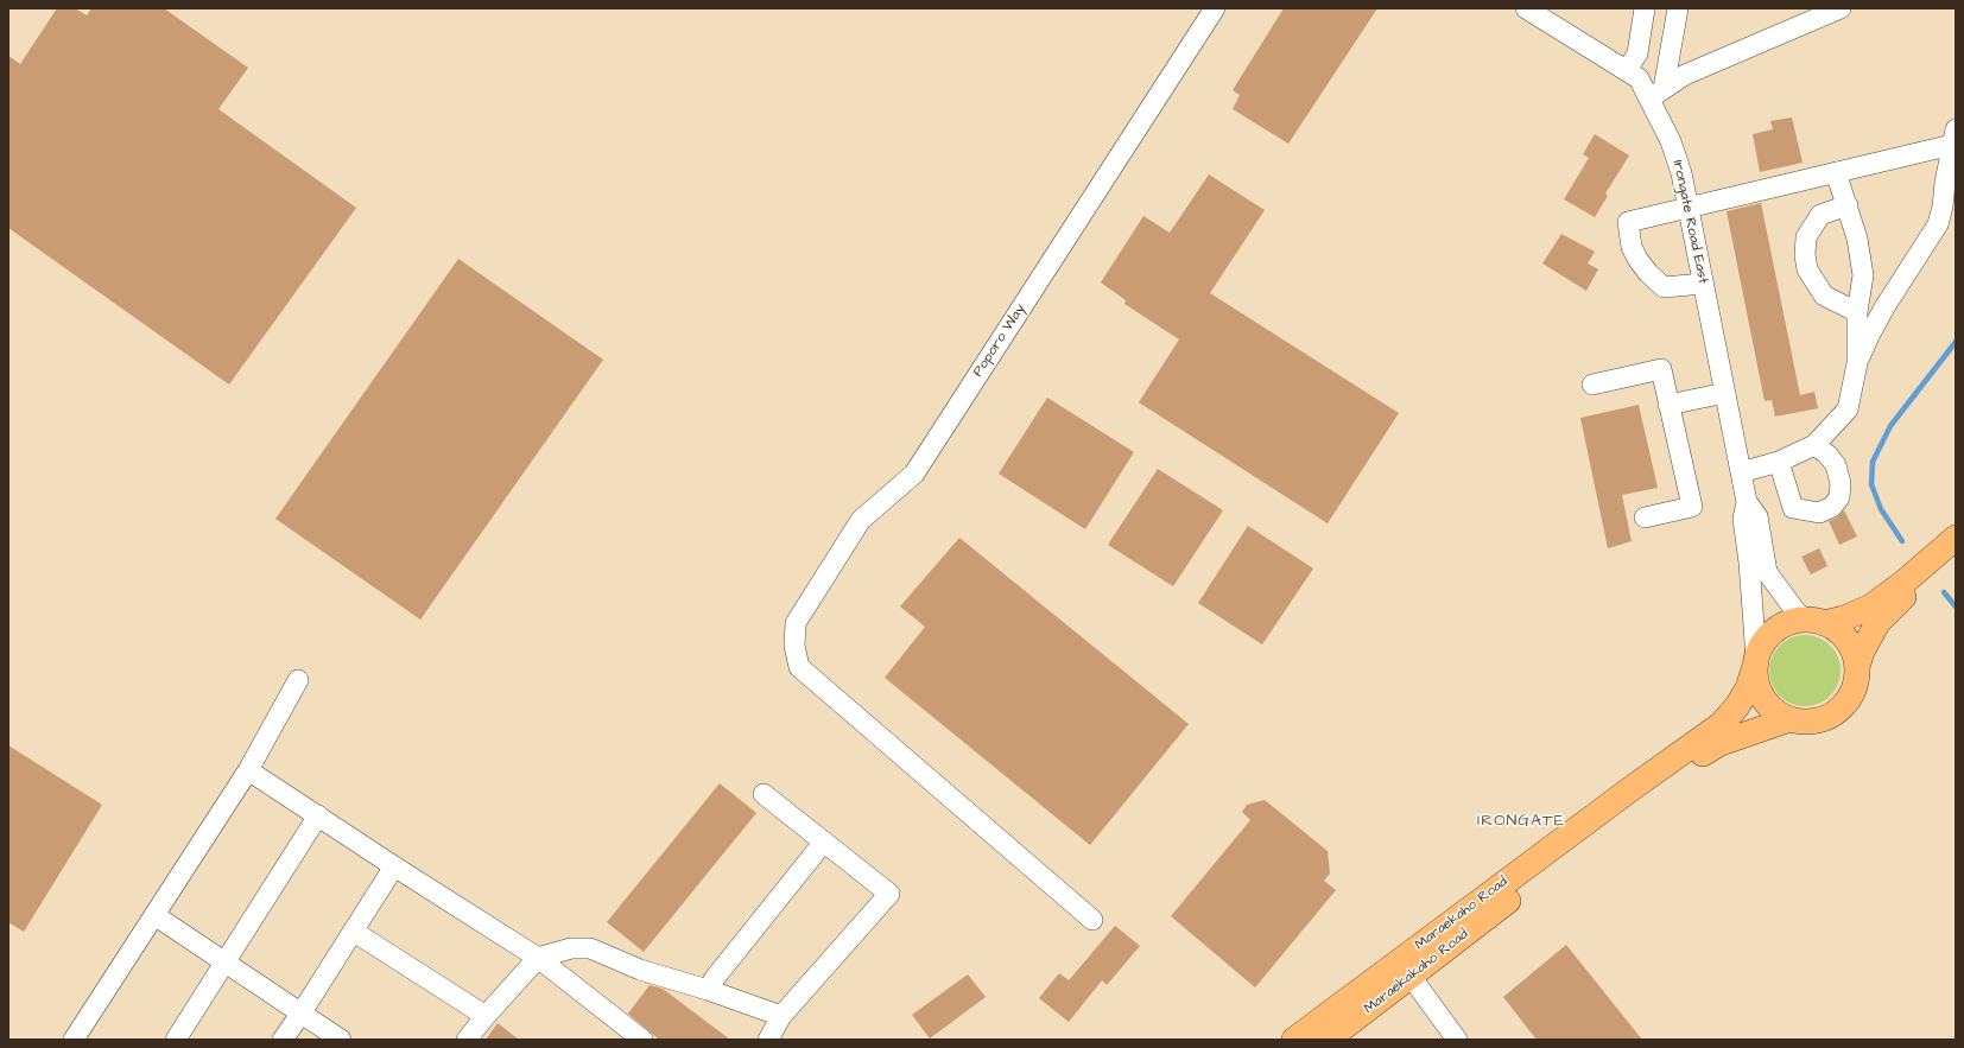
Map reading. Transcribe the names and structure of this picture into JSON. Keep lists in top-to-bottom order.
{
  "streets": {
    "main road": ["Maraekakaho Road"],
    "street": ["Irongate Road East", "Poporo Way"]
  },
  "districts": ["IRONGATE"]
}
